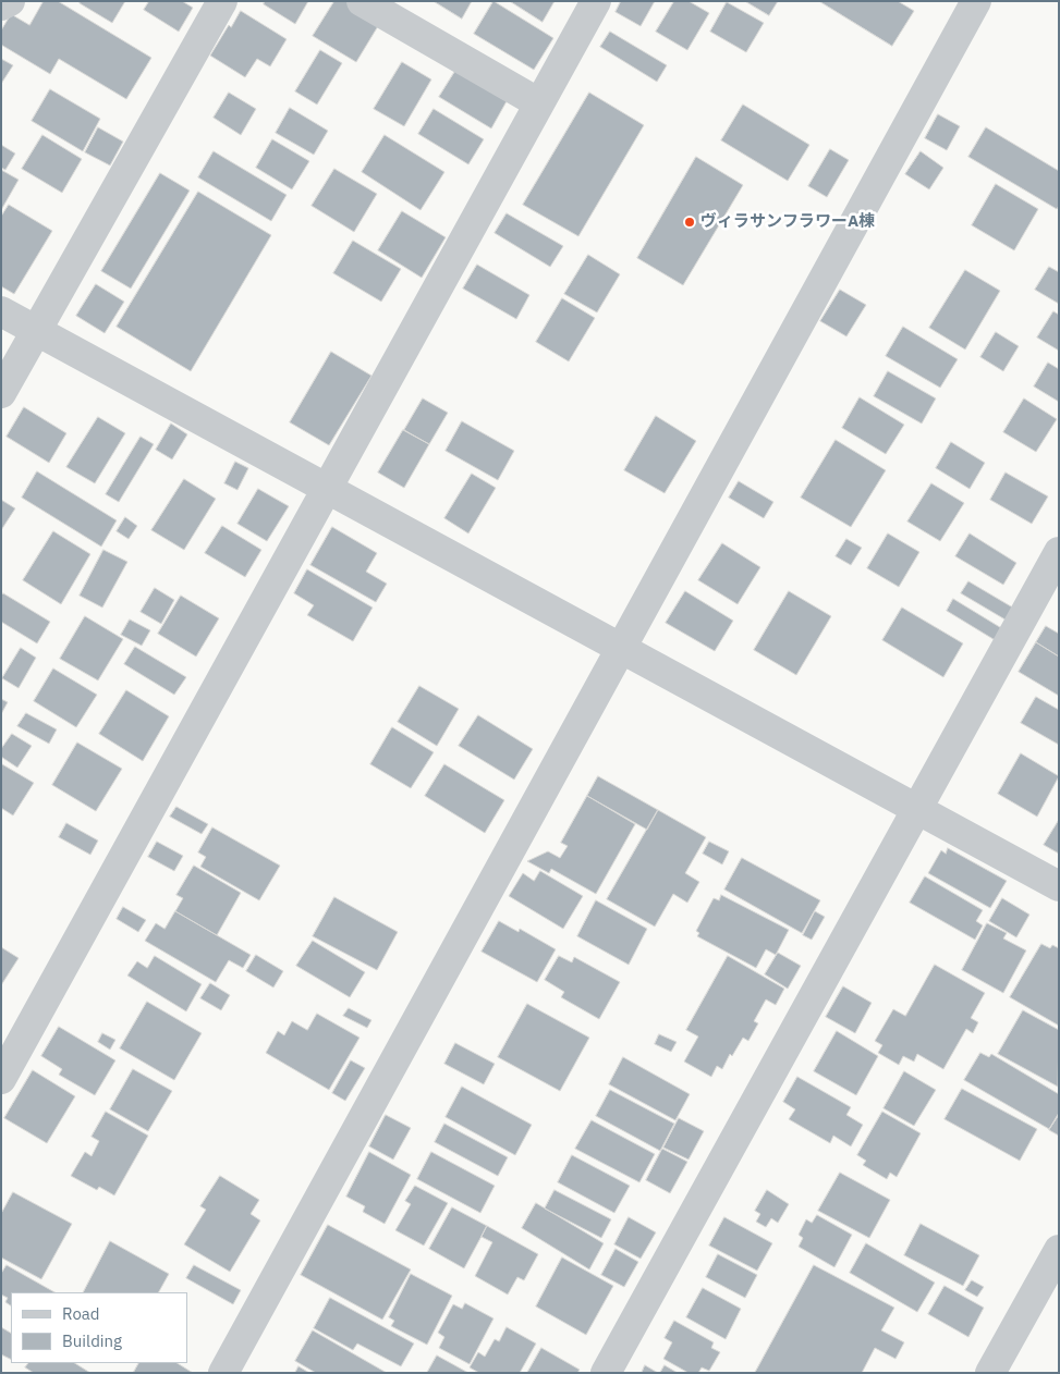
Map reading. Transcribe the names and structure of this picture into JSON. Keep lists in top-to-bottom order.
{
  "places": ["ヴィラサンフラワーA棟"],
  "legend": ["Road", "Building"]
}
